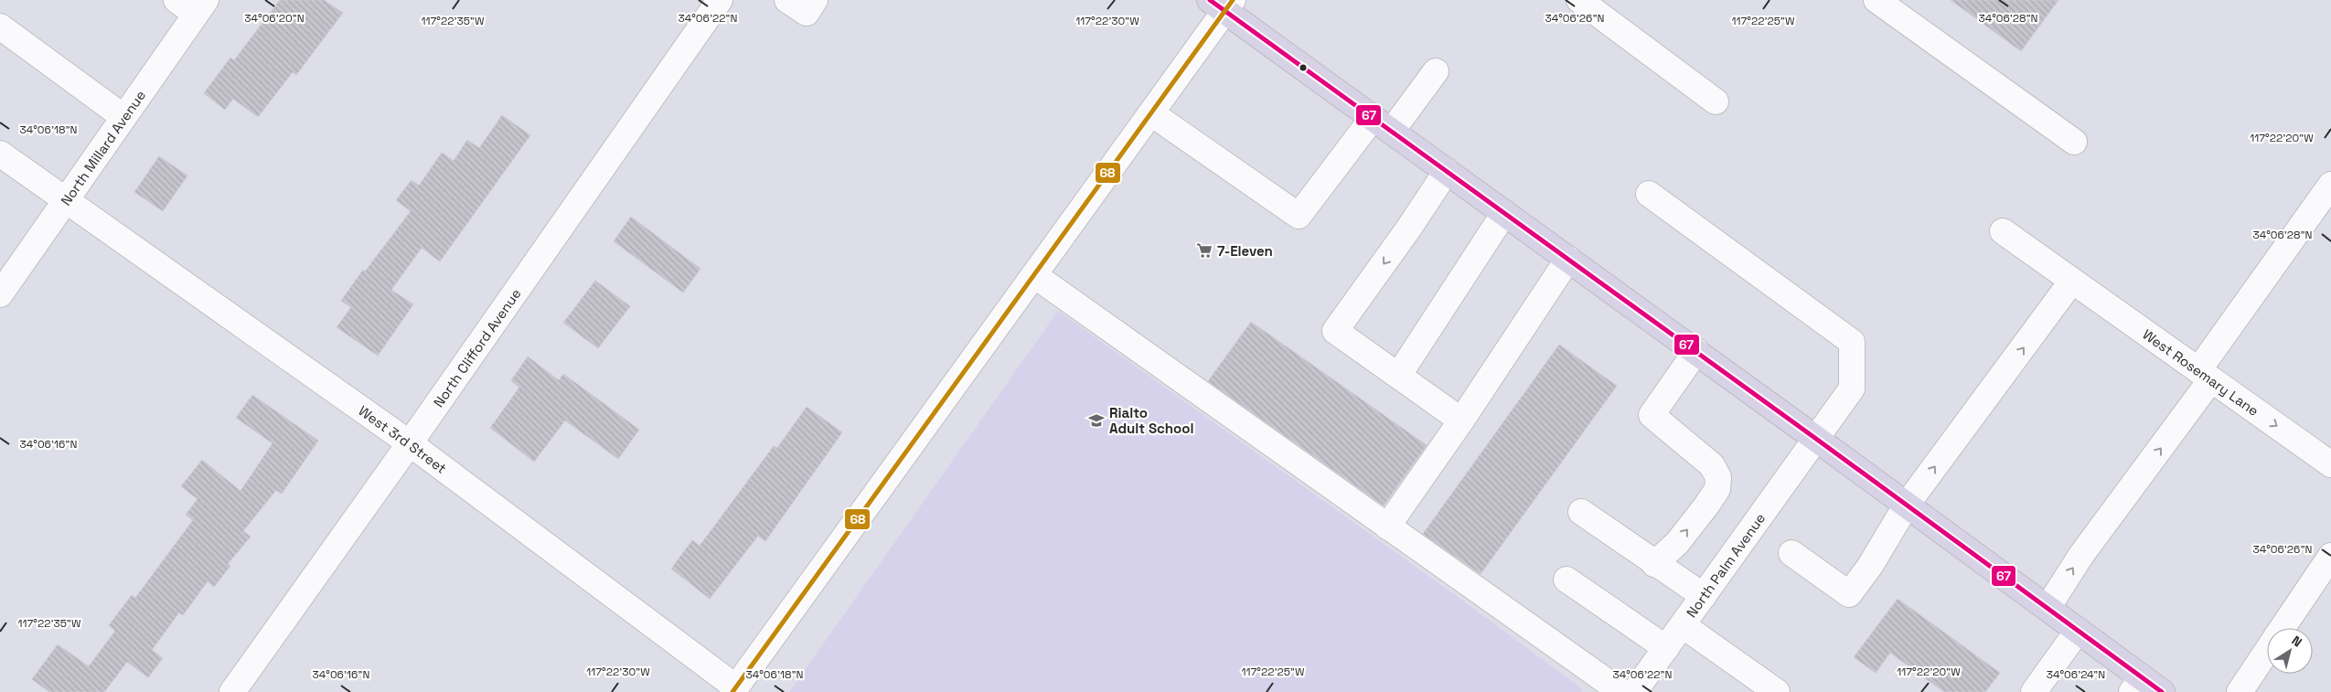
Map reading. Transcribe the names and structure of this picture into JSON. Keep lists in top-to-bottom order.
{
  "streets": {
    "street": [
      "North Millard Avenue",
      "North Clifford Avenue",
      "West Rosemary Lane",
      "West 3rd Street",
      "North Palm Avenue"
    ]
  },
  "crossings": [
    ["North Millard Avenue", "West 3rd Street"],
    ["North Clifford Avenue", "West 3rd Street"]
  ],
  "one_way": ["West Rosemary Lane"],
  "places": {
    "supermarket": ["7-Eleven"],
    "school or university": ["Rialto Adult School"]
  },
  "lines": ["transit line 67", "transit line 68"],
  "north": "top right",
  "coordinates": [
    "34°06'26\"N",
    "34°06'28\"N",
    "34°06'20\"N",
    "34°06'22\"N",
    "117°22'35\"W",
    "117°22'30\"W",
    "117°22'25\"W",
    "34°06'18\"N",
    "117°22'20\"W",
    "34°06'16\"N",
    "34°06'24\"N"
  ]
}
